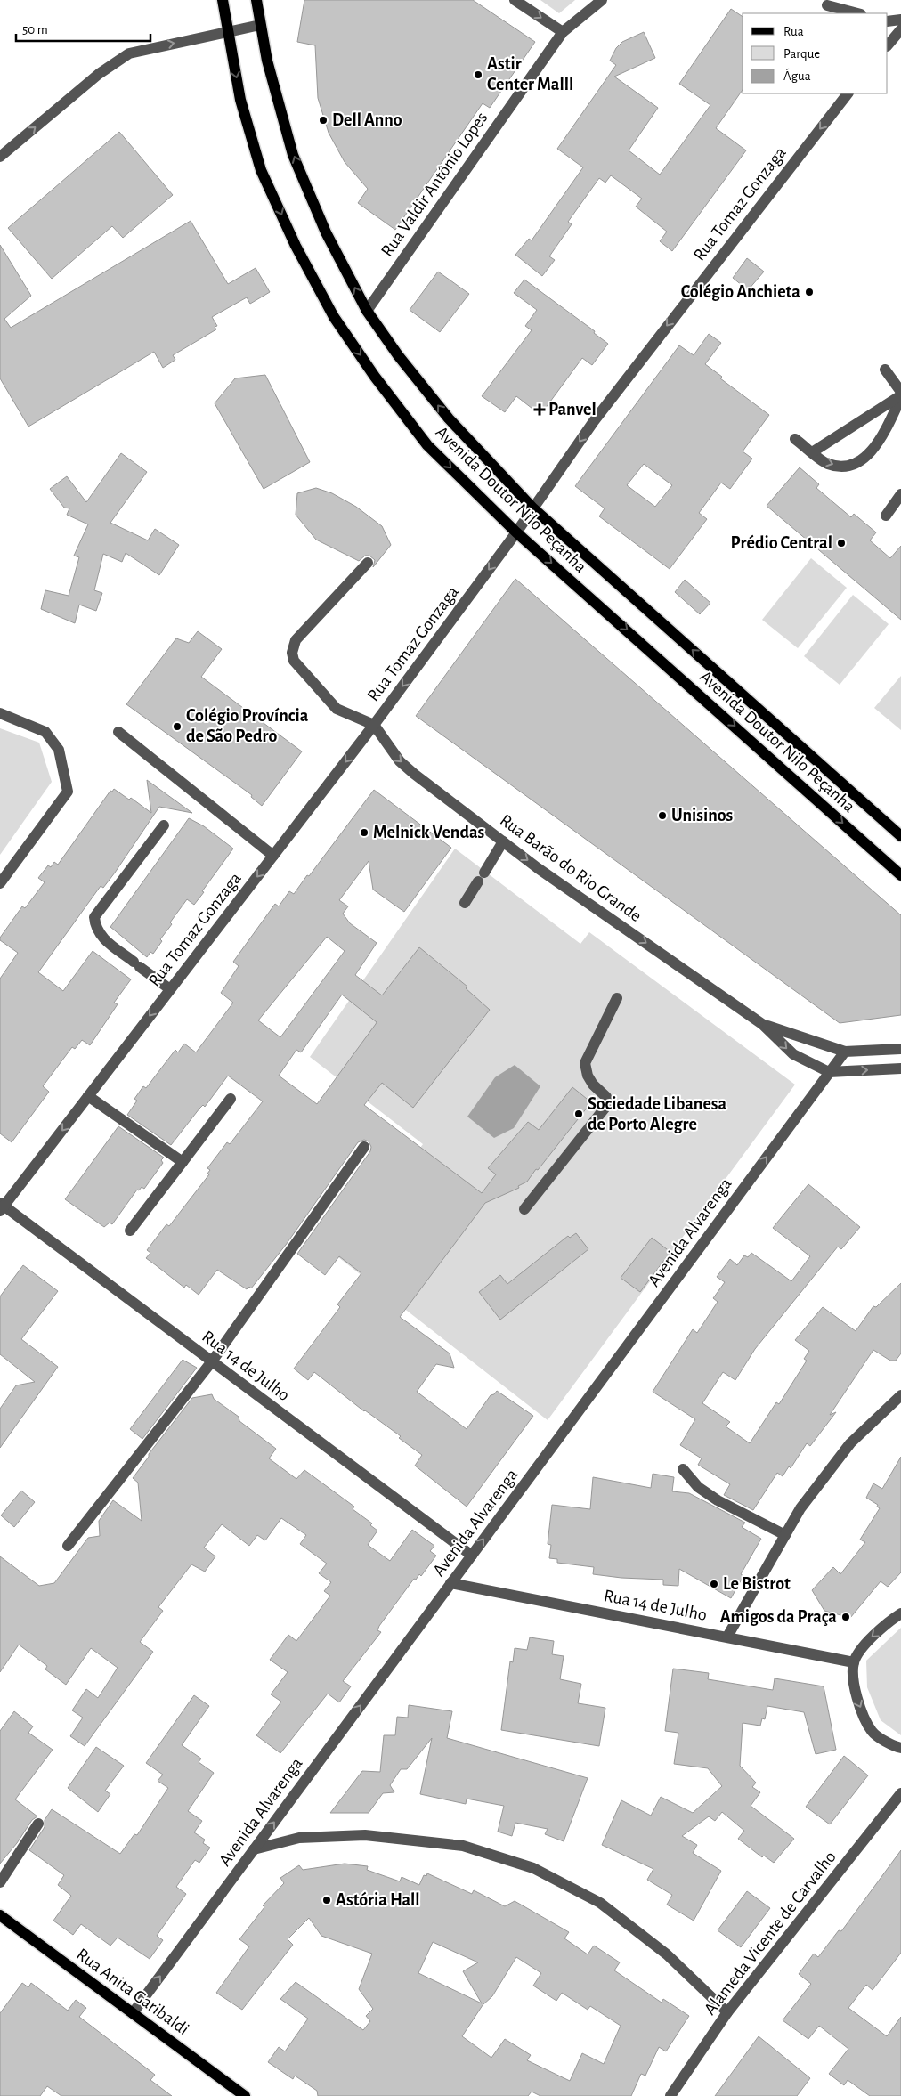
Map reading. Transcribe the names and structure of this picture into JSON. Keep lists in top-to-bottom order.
{
  "streets": {
    "main road": ["Avenida Doutor Nilo Peçanha", "Rua Anita Garibaldi"],
    "street": [
      "Rua Valdir Antônio Lopes",
      "Rua Tomaz Gonzaga",
      "Rua Barão do Rio Grande",
      "Avenida Alvarenga",
      "Rua 14 de Julho",
      "Alameda Vicente de Carvalho"
    ]
  },
  "crossings": [
    ["Rua Valdir Antônio Lopes", "Avenida Doutor Nilo Peçanha"],
    ["Rua Tomaz Gonzaga", "Avenida Doutor Nilo Peçanha"],
    ["Rua Tomaz Gonzaga", "Rua Barão do Rio Grande"],
    ["Rua Tomaz Gonzaga", "Rua 14 de Julho"],
    ["Rua Barão do Rio Grande", "Avenida Alvarenga"],
    ["Avenida Alvarenga", "Rua 14 de Julho"],
    ["Avenida Alvarenga", "Rua Anita Garibaldi"]
  ],
  "one_way": ["Rua Tomaz Gonzaga", "Rua Barão do Rio Grande", "Avenida Alvarenga"],
  "places": {
    "other": [
      "Astir Center Malll",
      "Dell Anno",
      "Colégio Anchieta",
      "Prédio Central",
      "Colégio Província de São Pedro",
      "Unisinos",
      "Melnick Vendas",
      "Sociedade Libanesa de Porto Alegre",
      "Le Bistrot",
      "Amigos da Praça",
      "Astória Hall"
    ],
    "health": ["Panvel"]
  },
  "legend": ["Rua", "Parque", "Água"],
  "scale_bar": "50 m"
}
